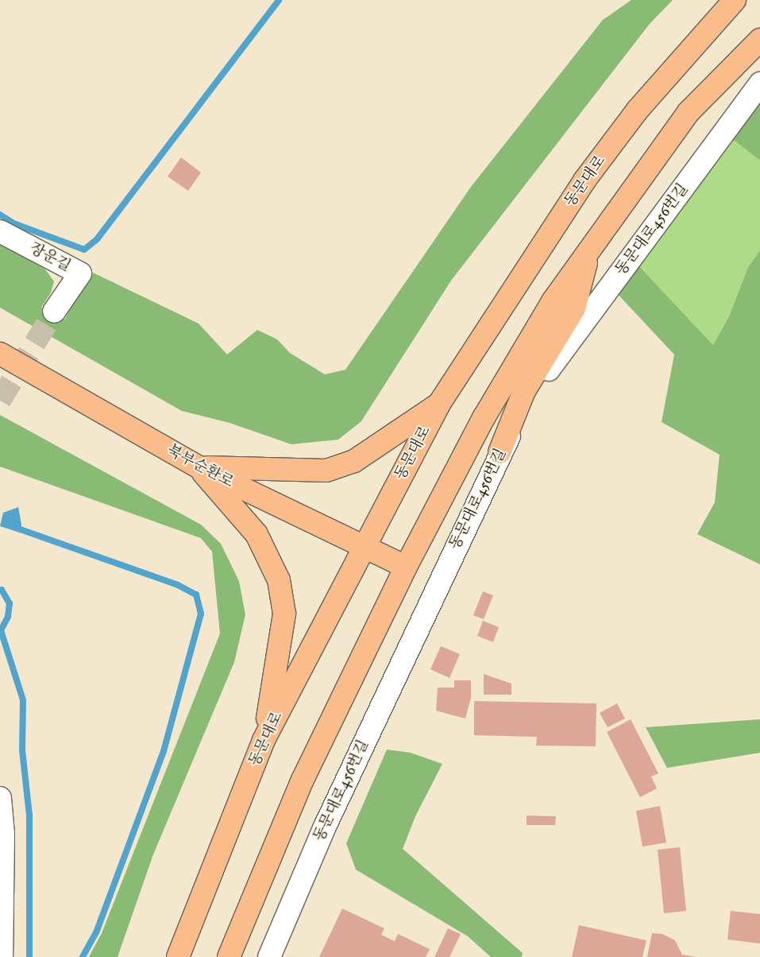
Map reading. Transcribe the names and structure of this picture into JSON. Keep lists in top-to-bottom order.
{
  "streets": {
    "main road": ["동문대로", "북부순환로"],
    "street": ["동문대로456번길", "장운길"]
  },
  "crossings": [
    ["동문대로", "북부순환로"]
  ]
}
